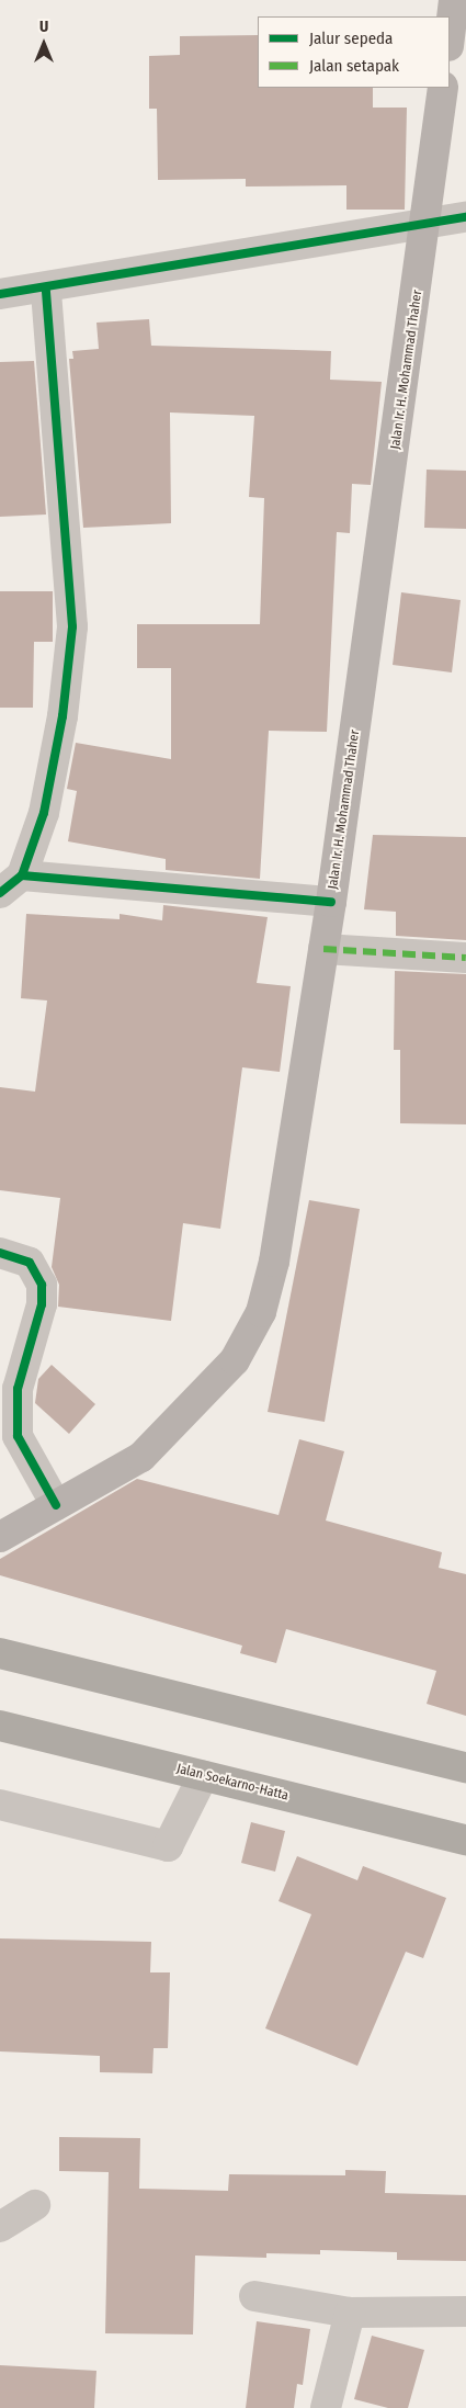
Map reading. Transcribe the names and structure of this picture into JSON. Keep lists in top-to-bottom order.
{
  "streets": {
    "highway": ["Jalan Soekarno-Hatta"],
    "main road": ["Jalan Ir. H. Mohammad Thaher"]
  },
  "legend": ["Jalur sepeda", "Jalan setapak"],
  "north": "top"
}
